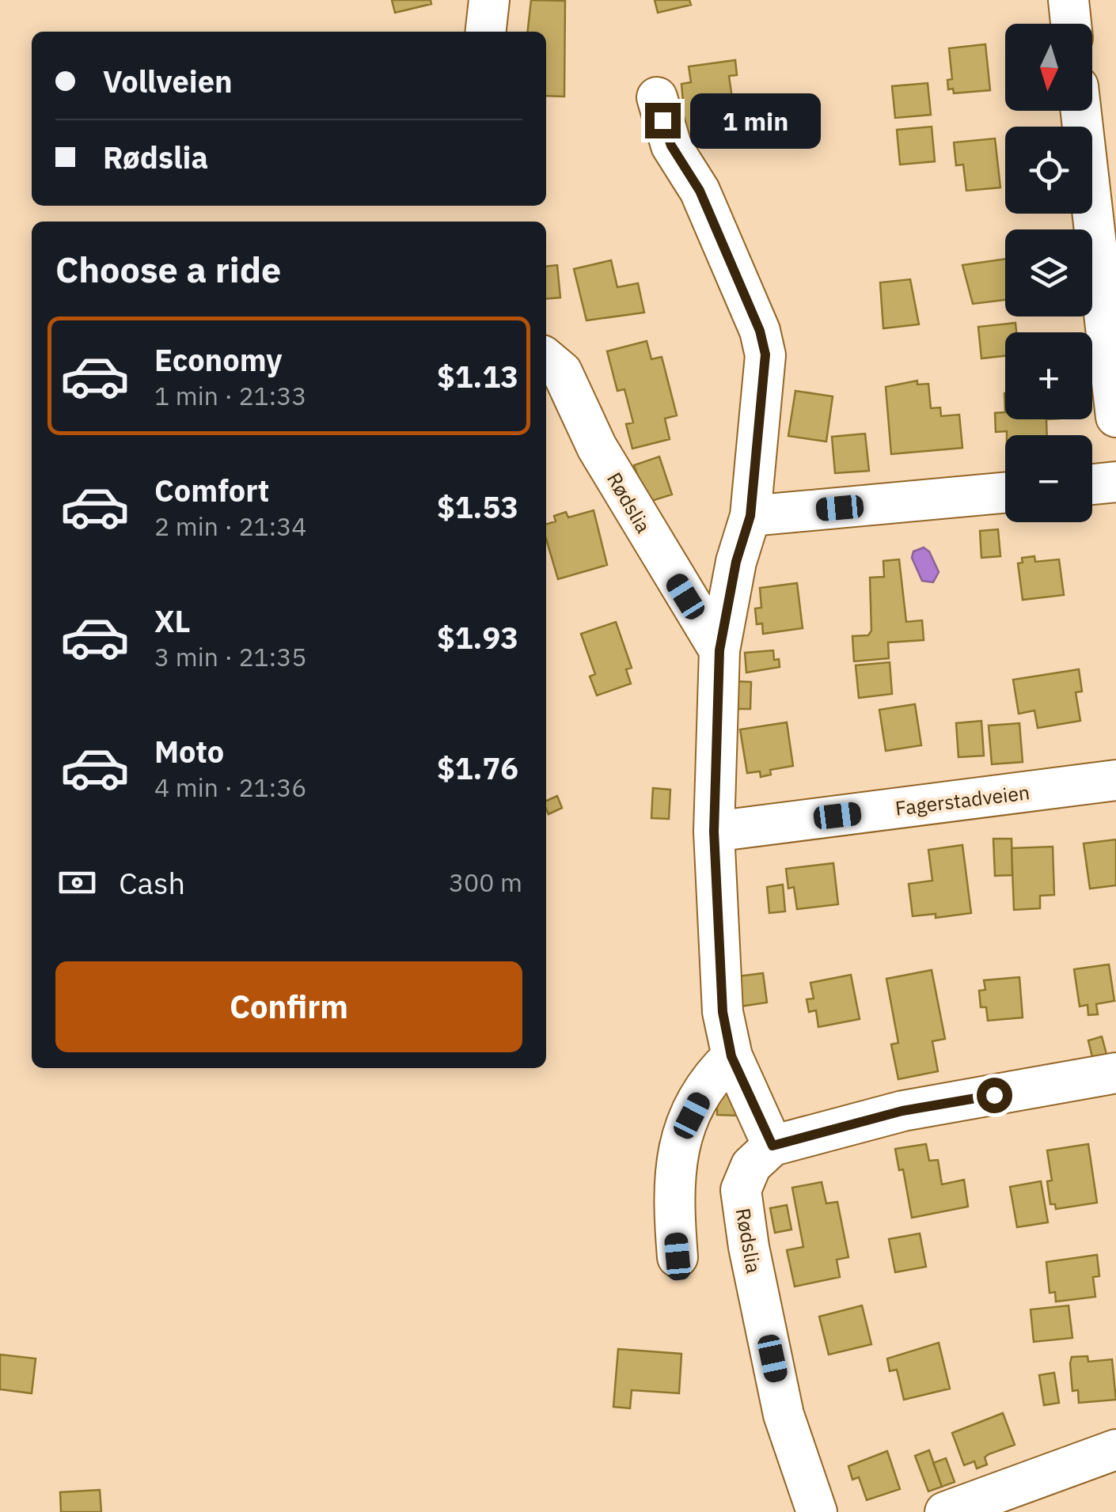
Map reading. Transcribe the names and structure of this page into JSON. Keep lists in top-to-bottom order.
{
  "streets": {
    "street": ["Rødslia", "Fagerstadveien"]
  },
  "north": "bottom",
  "page": {
    "map_buttons": ["+", "−"],
    "banner": ["Vollveien", "Rødslia"],
    "bubble": "1 min",
    "heading": "Choose a ride",
    "list": [
      {
        "name": "Economy",
        "note": "1 min · 21:33",
        "value": "$1.13"
      },
      {
        "name": "Comfort",
        "note": "2 min · 21:34",
        "value": "$1.53"
      },
      {
        "name": "XL",
        "note": "3 min · 21:35",
        "value": "$1.93"
      },
      {
        "name": "Moto",
        "note": "4 min · 21:36",
        "value": "$1.76"
      }
    ],
    "pay": ["Cash", "300 m"],
    "buttons": "Confirm"
  }
}
